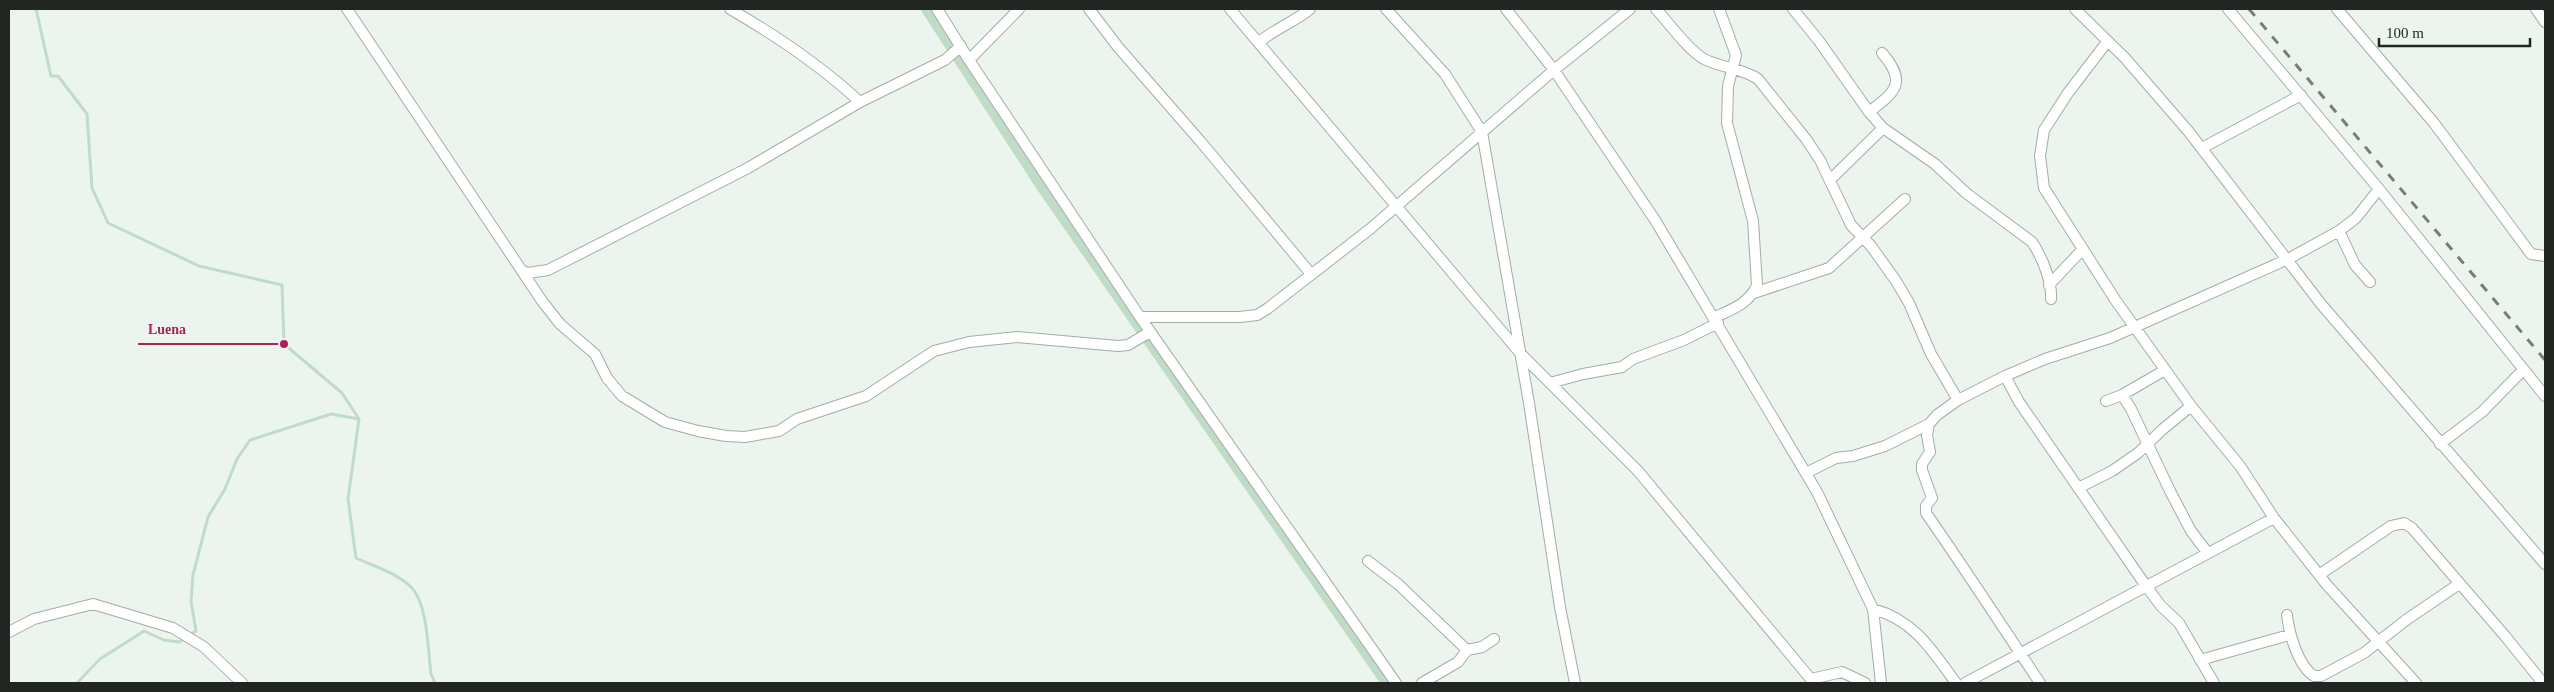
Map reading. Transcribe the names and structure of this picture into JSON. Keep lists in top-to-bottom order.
{
  "places": ["Luena"],
  "scale_bar": "100 m"
}
